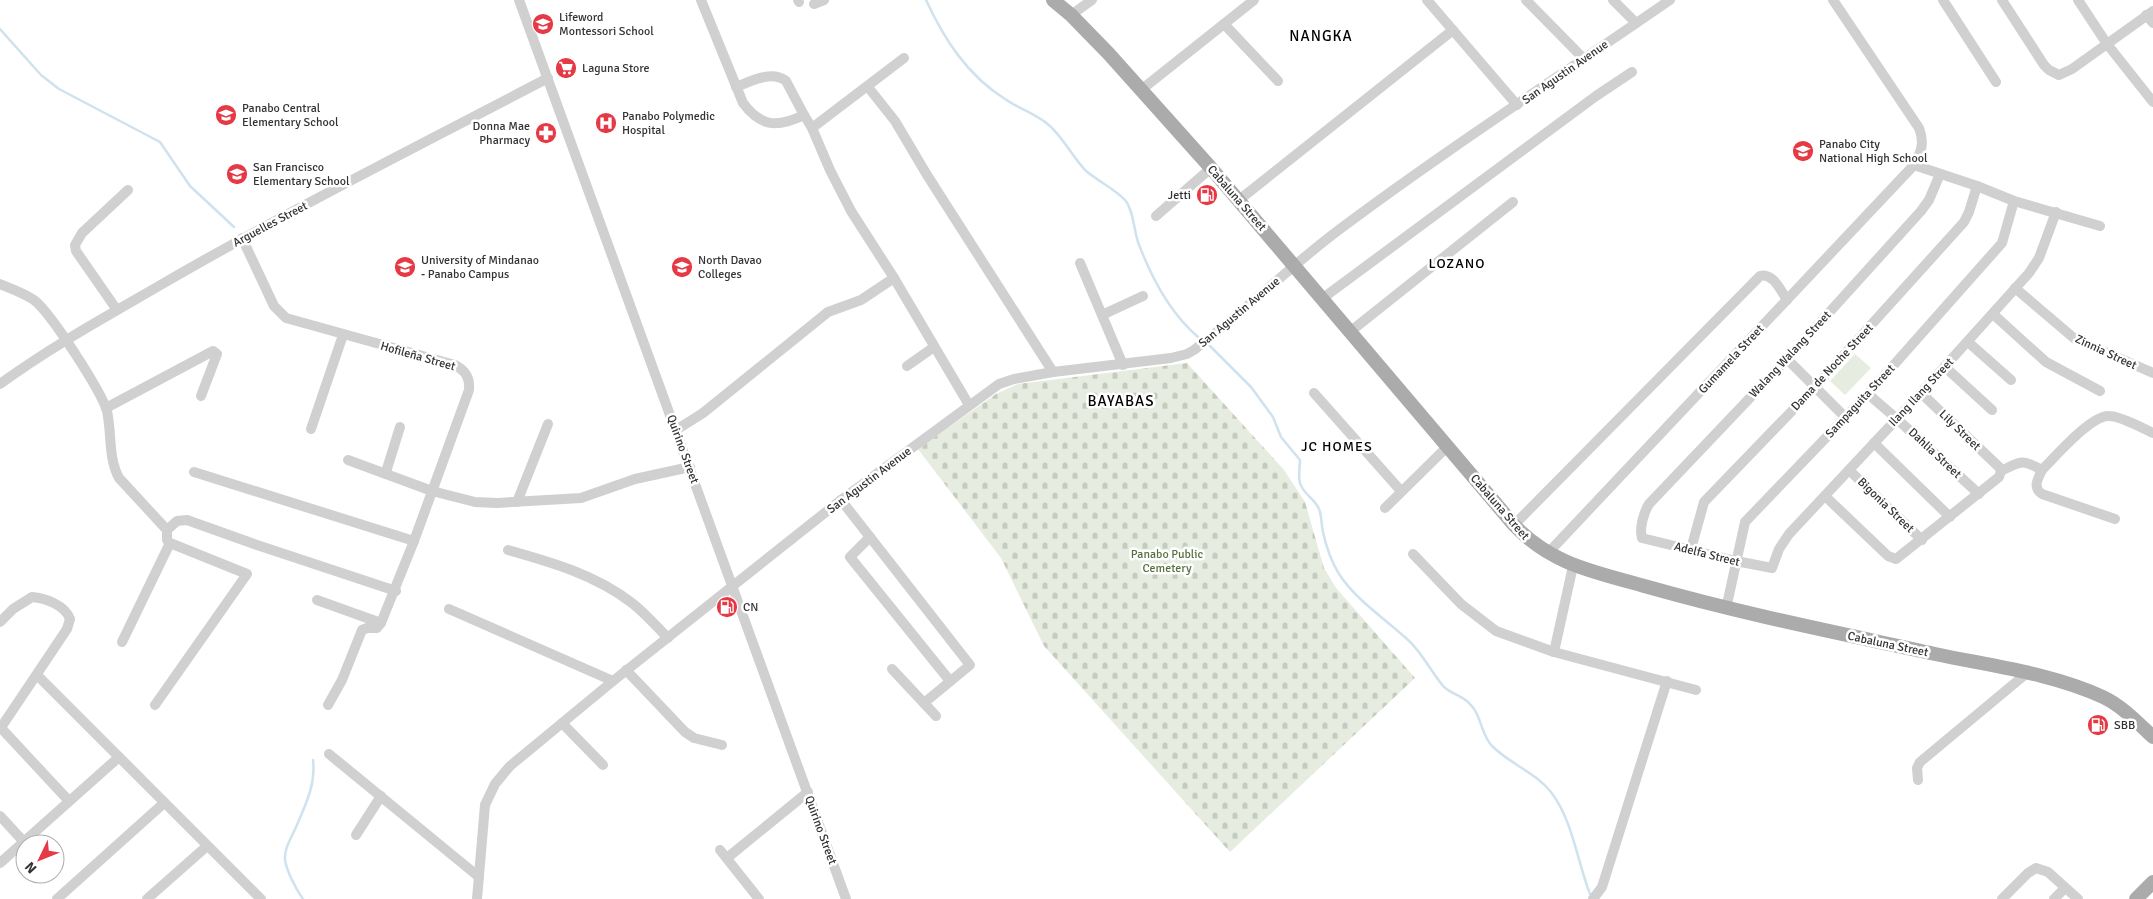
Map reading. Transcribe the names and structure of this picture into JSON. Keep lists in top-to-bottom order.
{
  "streets": {
    "main road": ["Cabaluna Street"],
    "street": [
      "San Agustin Avenue",
      "Arguelles Street",
      "Zinnia Street",
      "Walang Walang Street",
      "Hofileña Street",
      "Gumamela Street",
      "Dama de Noche Street",
      "Ilang Ilang Street",
      "Sampaguita Street",
      "Lily Street",
      "Quirino Street",
      "Dahlia Street",
      "Bigonia Street",
      "Adelfa Street"
    ]
  },
  "crossings": [
    ["San Agustin Avenue", "Cabaluna Street"],
    ["San Agustin Avenue", "Quirino Street"],
    ["Cabaluna Street", "Gumamela Street"],
    ["Cabaluna Street", "Sampaguita Street"],
    ["Arguelles Street", "Hofileña Street"],
    ["Arguelles Street", "Quirino Street"],
    ["Zinnia Street", "Ilang Ilang Street"],
    ["Walang Walang Street", "Adelfa Street"],
    ["Dama de Noche Street", "Adelfa Street"],
    ["Ilang Ilang Street", "Lily Street"],
    ["Ilang Ilang Street", "Dahlia Street"],
    ["Ilang Ilang Street", "Bigonia Street"],
    ["Ilang Ilang Street", "Adelfa Street"],
    ["Sampaguita Street", "Dahlia Street"],
    ["Sampaguita Street", "Adelfa Street"]
  ],
  "districts": [
    "NANGKA",
    "LOZANO",
    "BAYABAS",
    "JC HOMES"
  ],
  "parks": ["Panabo Public Cemetery"],
  "places": {
    "school or university": [
      "Lifeword Montessori School",
      "Panabo Central Elementary School",
      "Panabo City National High School",
      "San Francisco Elementary School",
      "University of Mindanao - Panabo Campus",
      "North Davao Colleges"
    ],
    "supermarket": ["Laguna Store"],
    "hospital": ["Panabo Polymedic Hospital"],
    "pharmacy": ["Donna Mae Pharmacy"],
    "fuel station": ["Jetti", "CN", "SBB"]
  },
  "north": "bottom left"
}
